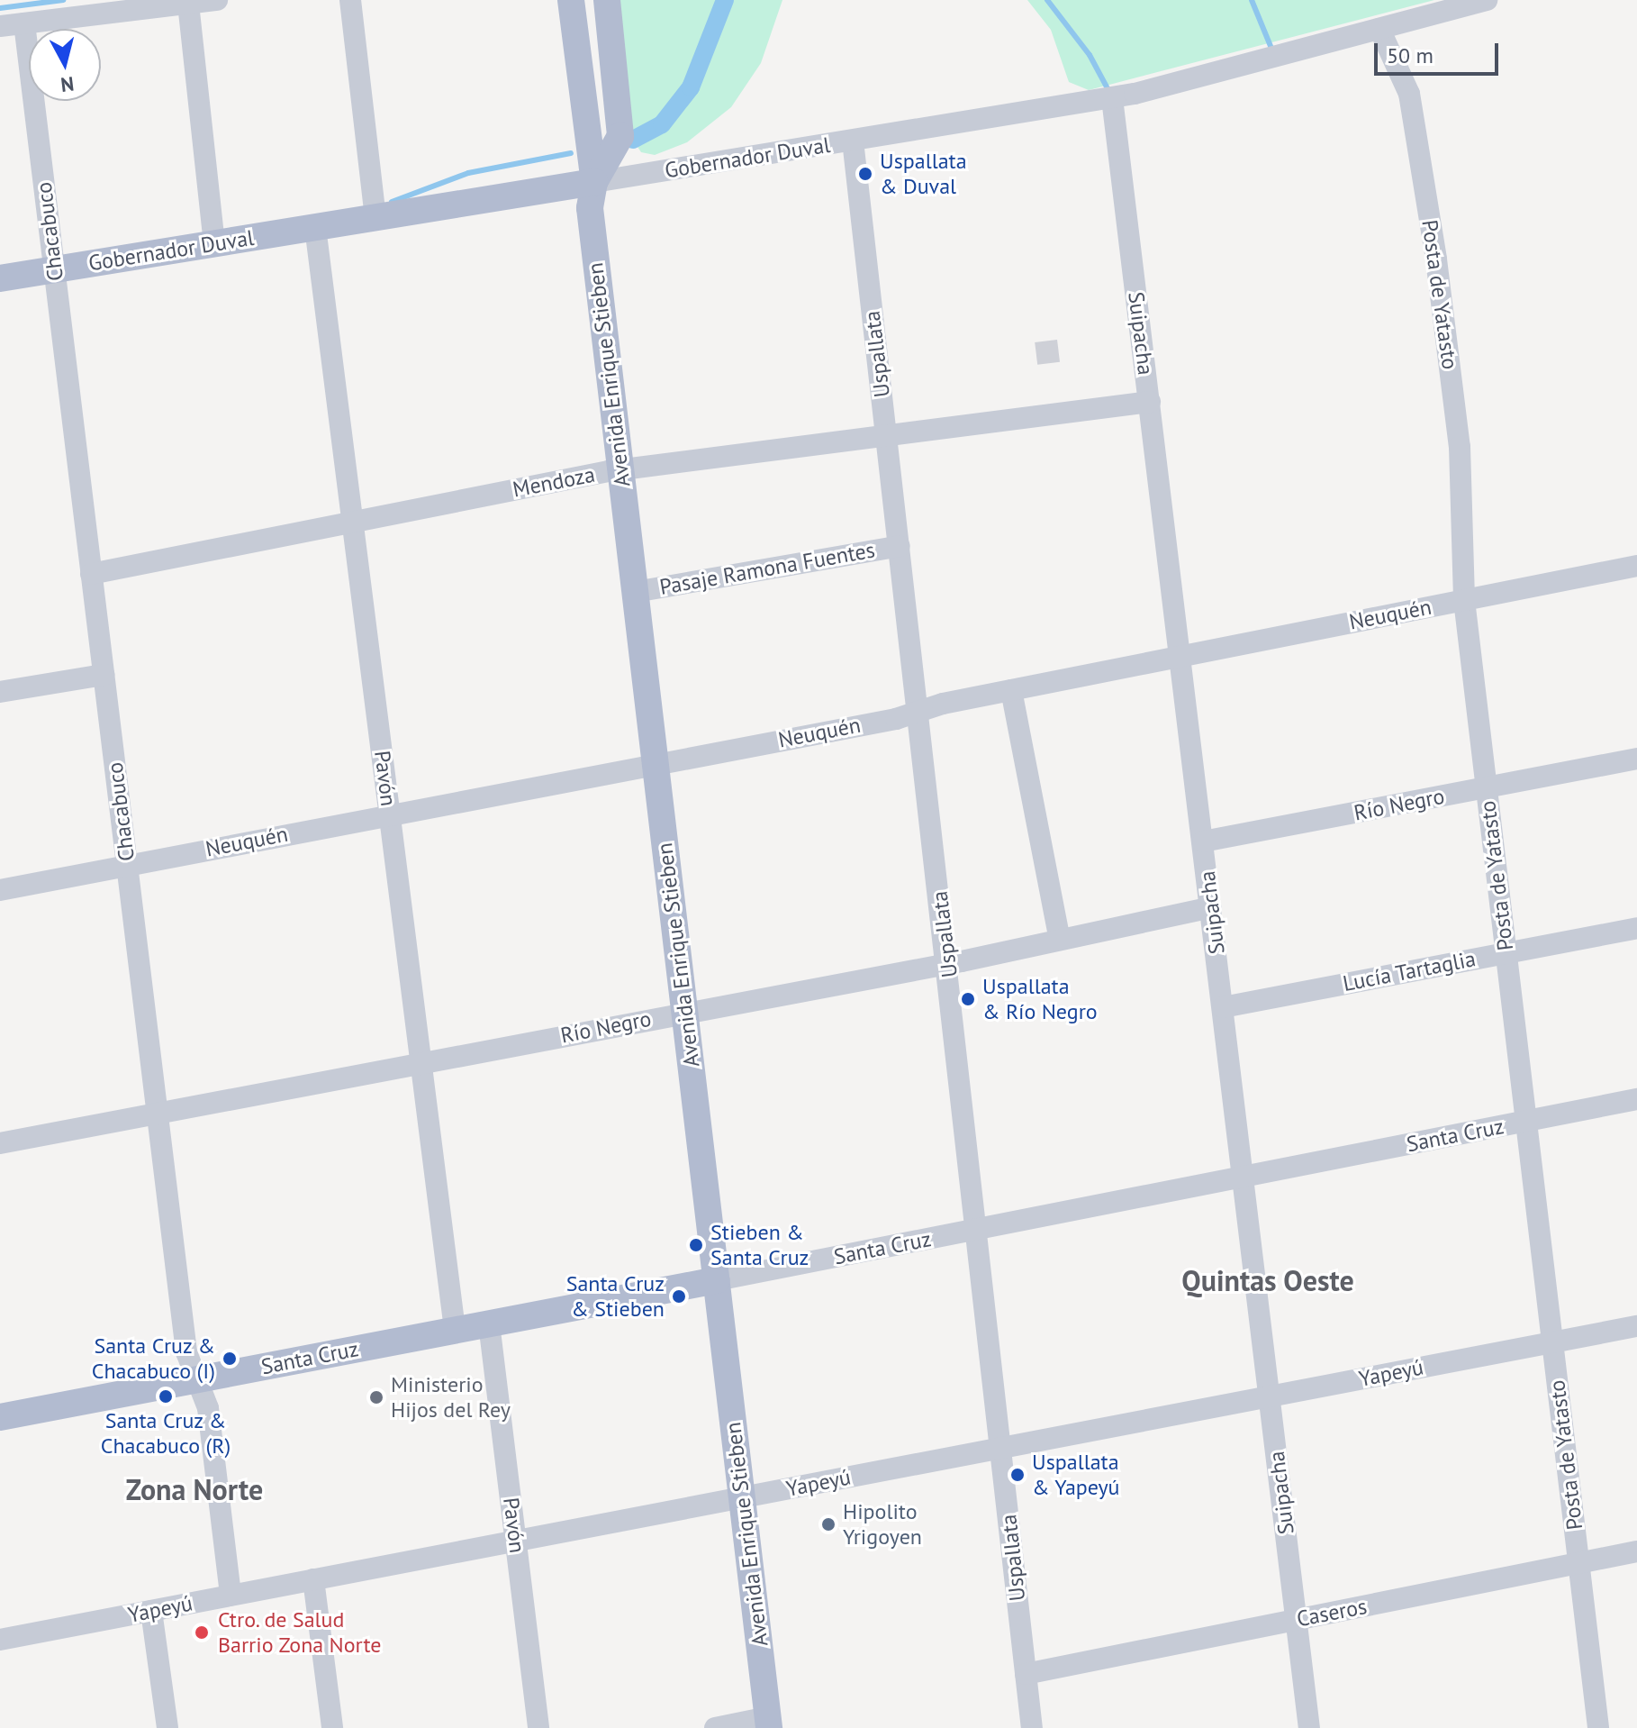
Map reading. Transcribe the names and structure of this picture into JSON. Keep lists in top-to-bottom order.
{
  "streets": {
    "main road": ["Gobernador Duval", "Avenida Enrique Stieben", "Santa Cruz"],
    "street": [
      "Chacabuco",
      "Posta de Yatasto",
      "Suipacha",
      "Uspallata",
      "Mendoza",
      "Pasaje Ramona Fuentes",
      "Neuquén",
      "Pavón",
      "Río Negro",
      "Lucía Tartaglia",
      "Yapeyú",
      "Caseros"
    ]
  },
  "crossings": [
    ["Gobernador Duval", "Chacabuco"],
    ["Gobernador Duval", "Posta de Yatasto"],
    ["Gobernador Duval", "Suipacha"],
    ["Gobernador Duval", "Uspallata"],
    ["Gobernador Duval", "Avenida Enrique Stieben"],
    ["Gobernador Duval", "Pavón"],
    ["Chacabuco", "Mendoza"],
    ["Chacabuco", "Neuquén"],
    ["Chacabuco", "Río Negro"],
    ["Chacabuco", "Santa Cruz"],
    ["Chacabuco", "Yapeyú"],
    ["Posta de Yatasto", "Neuquén"],
    ["Posta de Yatasto", "Río Negro"],
    ["Posta de Yatasto", "Lucía Tartaglia"],
    ["Posta de Yatasto", "Santa Cruz"],
    ["Posta de Yatasto", "Yapeyú"],
    ["Posta de Yatasto", "Caseros"],
    ["Suipacha", "Mendoza"],
    ["Suipacha", "Neuquén"],
    ["Suipacha", "Río Negro"],
    ["Suipacha", "Lucía Tartaglia"],
    ["Suipacha", "Santa Cruz"],
    ["Suipacha", "Yapeyú"],
    ["Suipacha", "Caseros"],
    ["Uspallata", "Mendoza"],
    ["Uspallata", "Pasaje Ramona Fuentes"],
    ["Uspallata", "Neuquén"],
    ["Uspallata", "Río Negro"],
    ["Uspallata", "Santa Cruz"],
    ["Uspallata", "Yapeyú"],
    ["Uspallata", "Caseros"],
    ["Avenida Enrique Stieben", "Mendoza"],
    ["Avenida Enrique Stieben", "Pasaje Ramona Fuentes"],
    ["Avenida Enrique Stieben", "Neuquén"],
    ["Avenida Enrique Stieben", "Río Negro"],
    ["Avenida Enrique Stieben", "Santa Cruz"],
    ["Avenida Enrique Stieben", "Yapeyú"],
    ["Mendoza", "Pavón"],
    ["Neuquén", "Pavón"],
    ["Pavón", "Río Negro"],
    ["Pavón", "Santa Cruz"],
    ["Pavón", "Yapeyú"]
  ],
  "districts": ["Quintas Oeste", "Zona Norte"],
  "places": [
    "Uspallata & Duval",
    "Uspallata & Río Negro",
    "Stieben & Santa Cruz",
    "Santa Cruz & Stieben",
    "Santa Cruz & Chacabuco (I)",
    "Santa Cruz & Chacabuco (R)",
    "Ministerio Hijos del Rey",
    "Uspallata & Yapeyú",
    "Hipolito Yrigoyen",
    "Ctro. de Salud Barrio Zona Norte"
  ],
  "scale_bar": "50 m",
  "north": "bottom"
}
